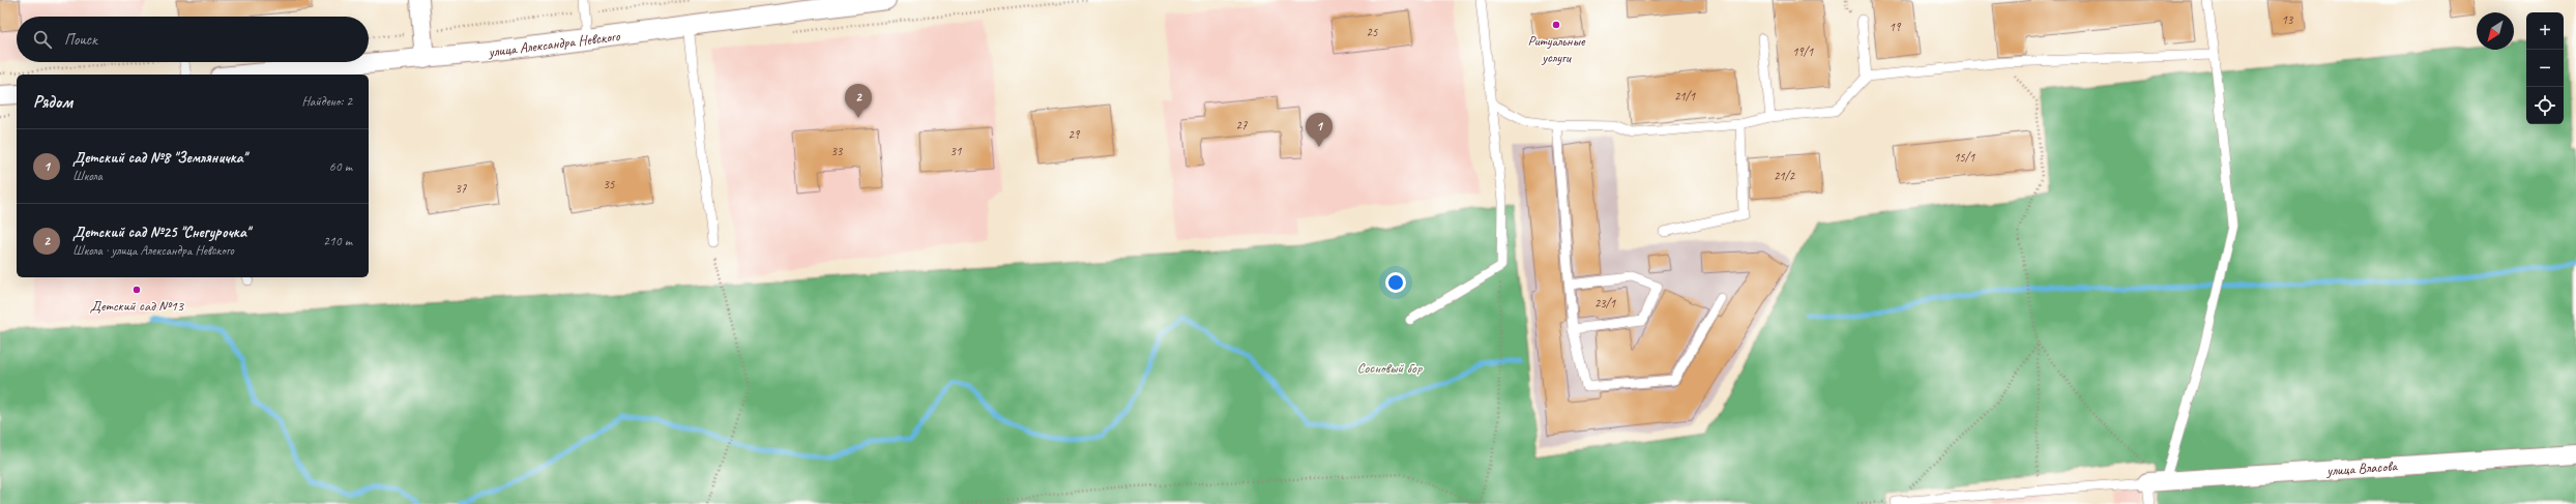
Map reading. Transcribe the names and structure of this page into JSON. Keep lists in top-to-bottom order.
{
  "streets": {
    "street": ["улица Александра Невского", "улица Власова"]
  },
  "parks": ["Сосновый бор"],
  "places": ["Ритуальные услуги", "Детский сад №13"],
  "house_numbers": [
    "13",
    "19",
    "25",
    "19/1",
    "21/1",
    "27",
    "29",
    "33",
    "31",
    "15/1",
    "21/2",
    "35",
    "37",
    "23/1"
  ],
  "north": "bottom left",
  "page": {
    "map_buttons": ["+", "−"],
    "search": "Поиск",
    "heading": ["Рядом", "Найдено: 2"],
    "pins": ["2", "1"],
    "list": [
      {
        "mark": "1",
        "name": "Детский сад №8 \"Земляничка\"",
        "note": "Школа",
        "value": "60 m"
      },
      {
        "mark": "2",
        "name": "Детский сад №25 \"Снегурочка\"",
        "note": "Школа · улица Александра Невского",
        "value": "210 m"
      }
    ]
  }
}
